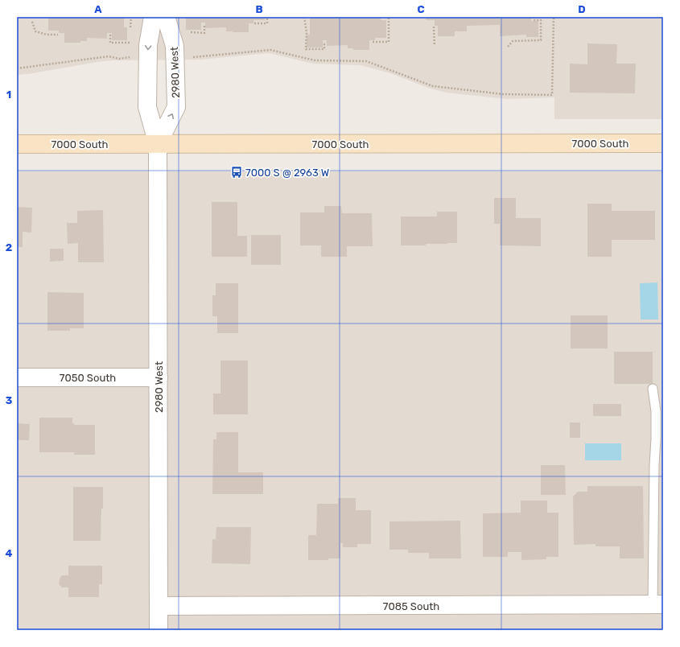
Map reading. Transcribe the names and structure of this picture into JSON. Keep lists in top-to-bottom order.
{
  "streets": {
    "main road": ["7000 South"],
    "street": ["2980 West", "7050 South", "7085 South"]
  },
  "crossings": [
    ["2980 West", "7000 South"],
    ["2980 West", "7050 South"],
    ["2980 West", "7085 South"]
  ],
  "places": {
    "bus stop": ["7000 S @ 2963 W"]
  },
  "grid": {
    "columns": [
      "A",
      "B",
      "C",
      "D"
    ],
    "rows": [
      "1",
      "2",
      "3",
      "4"
    ]
  }
}
